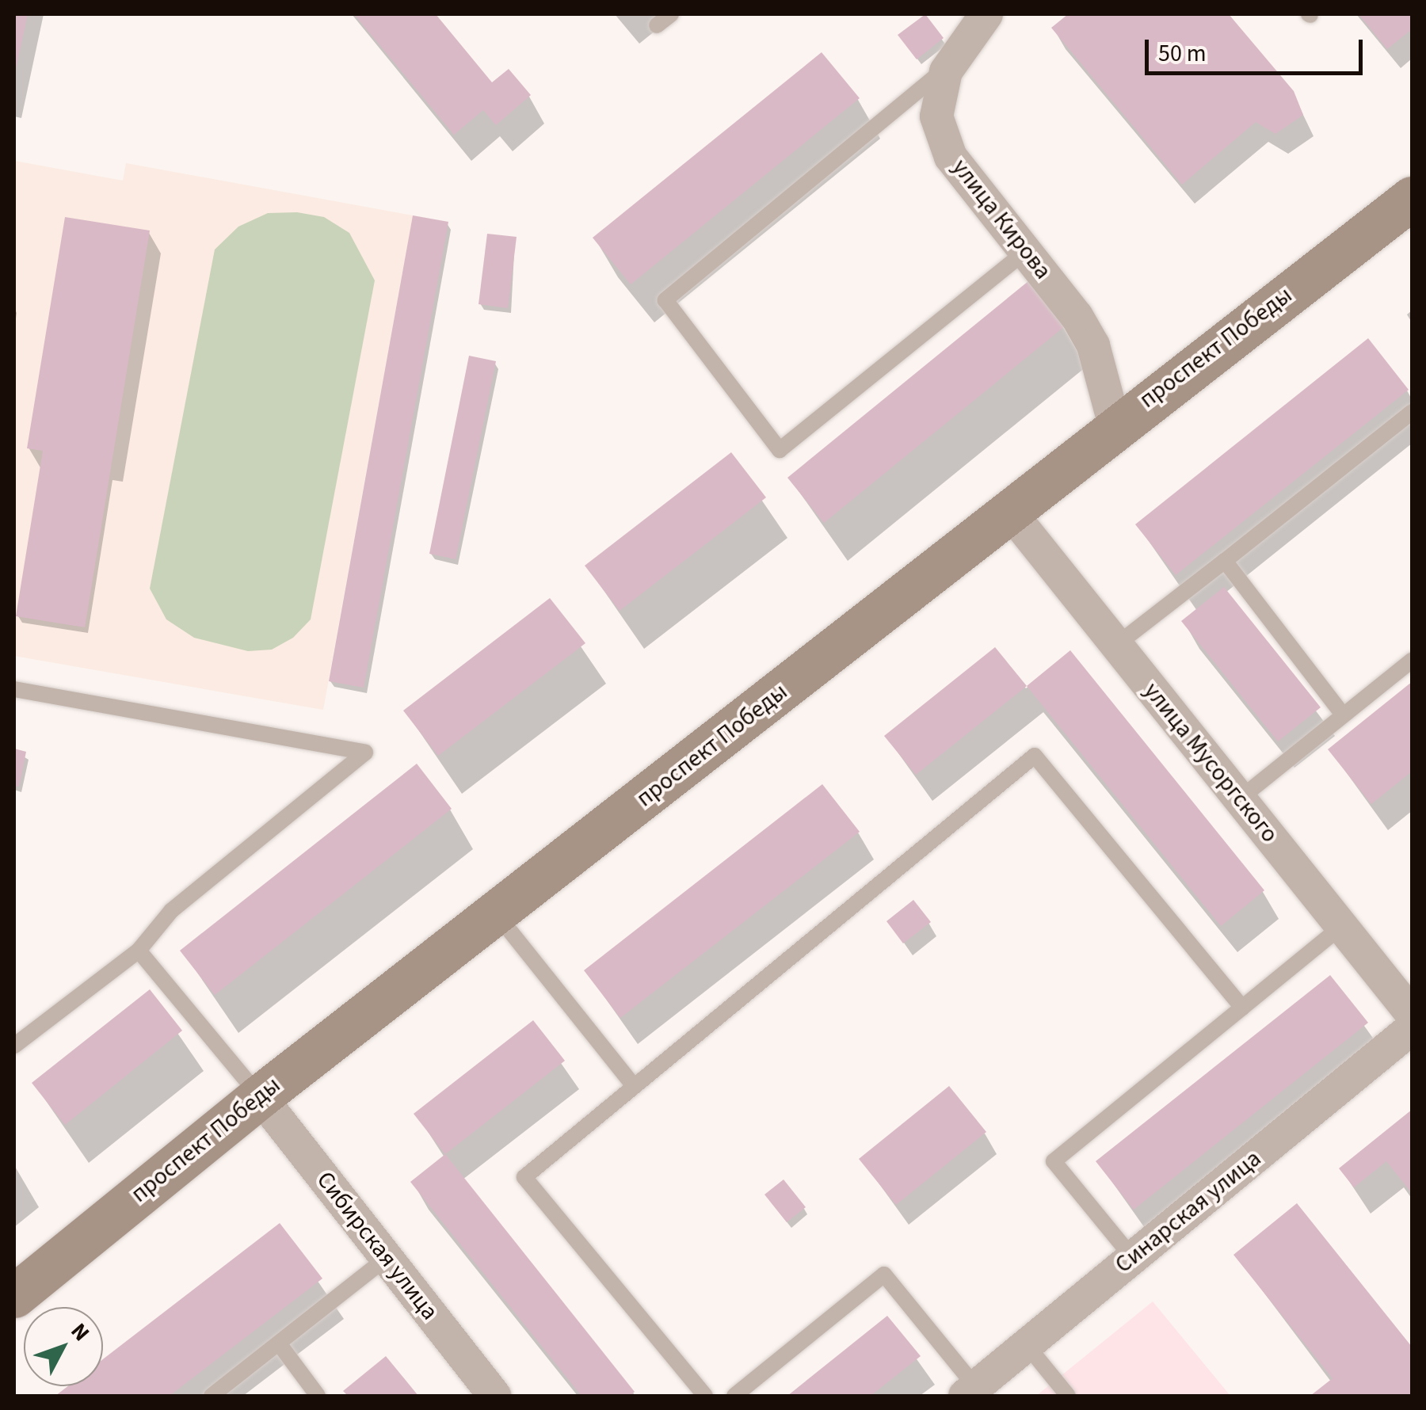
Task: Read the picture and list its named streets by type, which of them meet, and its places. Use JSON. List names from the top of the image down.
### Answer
{
  "streets": {
    "main road": ["проспект Победы"],
    "street": [
      "улица Кирова",
      "улица Мусоргского",
      "Синарская улица",
      "Сибирская улица"
    ]
  },
  "crossings": [
    ["улица Кирова", "проспект Победы"],
    ["проспект Победы", "улица Мусоргского"],
    ["проспект Победы", "Сибирская улица"]
  ],
  "scale_bar": "50 m",
  "north": "top right"
}
